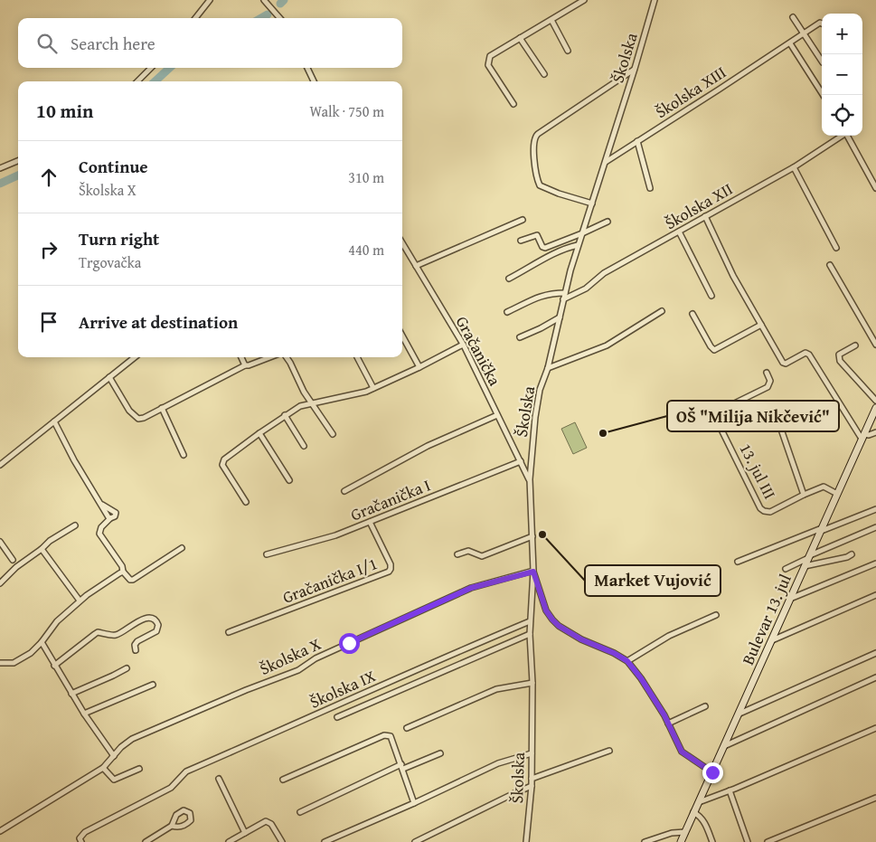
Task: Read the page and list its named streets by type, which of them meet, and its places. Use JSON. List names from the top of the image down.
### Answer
{
  "streets": {
    "street": [
      "Školska",
      "Školska XIII",
      "Školska XII",
      "Gračanička",
      "13. jul III",
      "Gračanička I",
      "Gračanička I/1",
      "Bulevar 13. jul",
      "Školska X",
      "Školska IX"
    ]
  },
  "crossings": [
    ["Školska", "Školska XIII"],
    ["Školska", "Školska XII"],
    ["Školska", "Gračanička"],
    ["Školska", "Školska X"],
    ["Školska", "Školska IX"],
    ["Gračanička", "Gračanička I"],
    ["13. jul III", "Bulevar 13. jul"],
    ["Gračanička I", "Gračanička I/1"]
  ],
  "places": ["OŠ \"Milija Nikčević\"", "Market Vujović"],
  "page": {
    "map_buttons": ["+", "−"],
    "search": "Search here",
    "heading": ["10 min", "Walk · 750 m"],
    "list": [
      ["Continue", "Školska X", "310 m"],
      ["Turn right", "Trgovačka", "440 m"],
      "Arrive at destination"
    ]
  }
}
